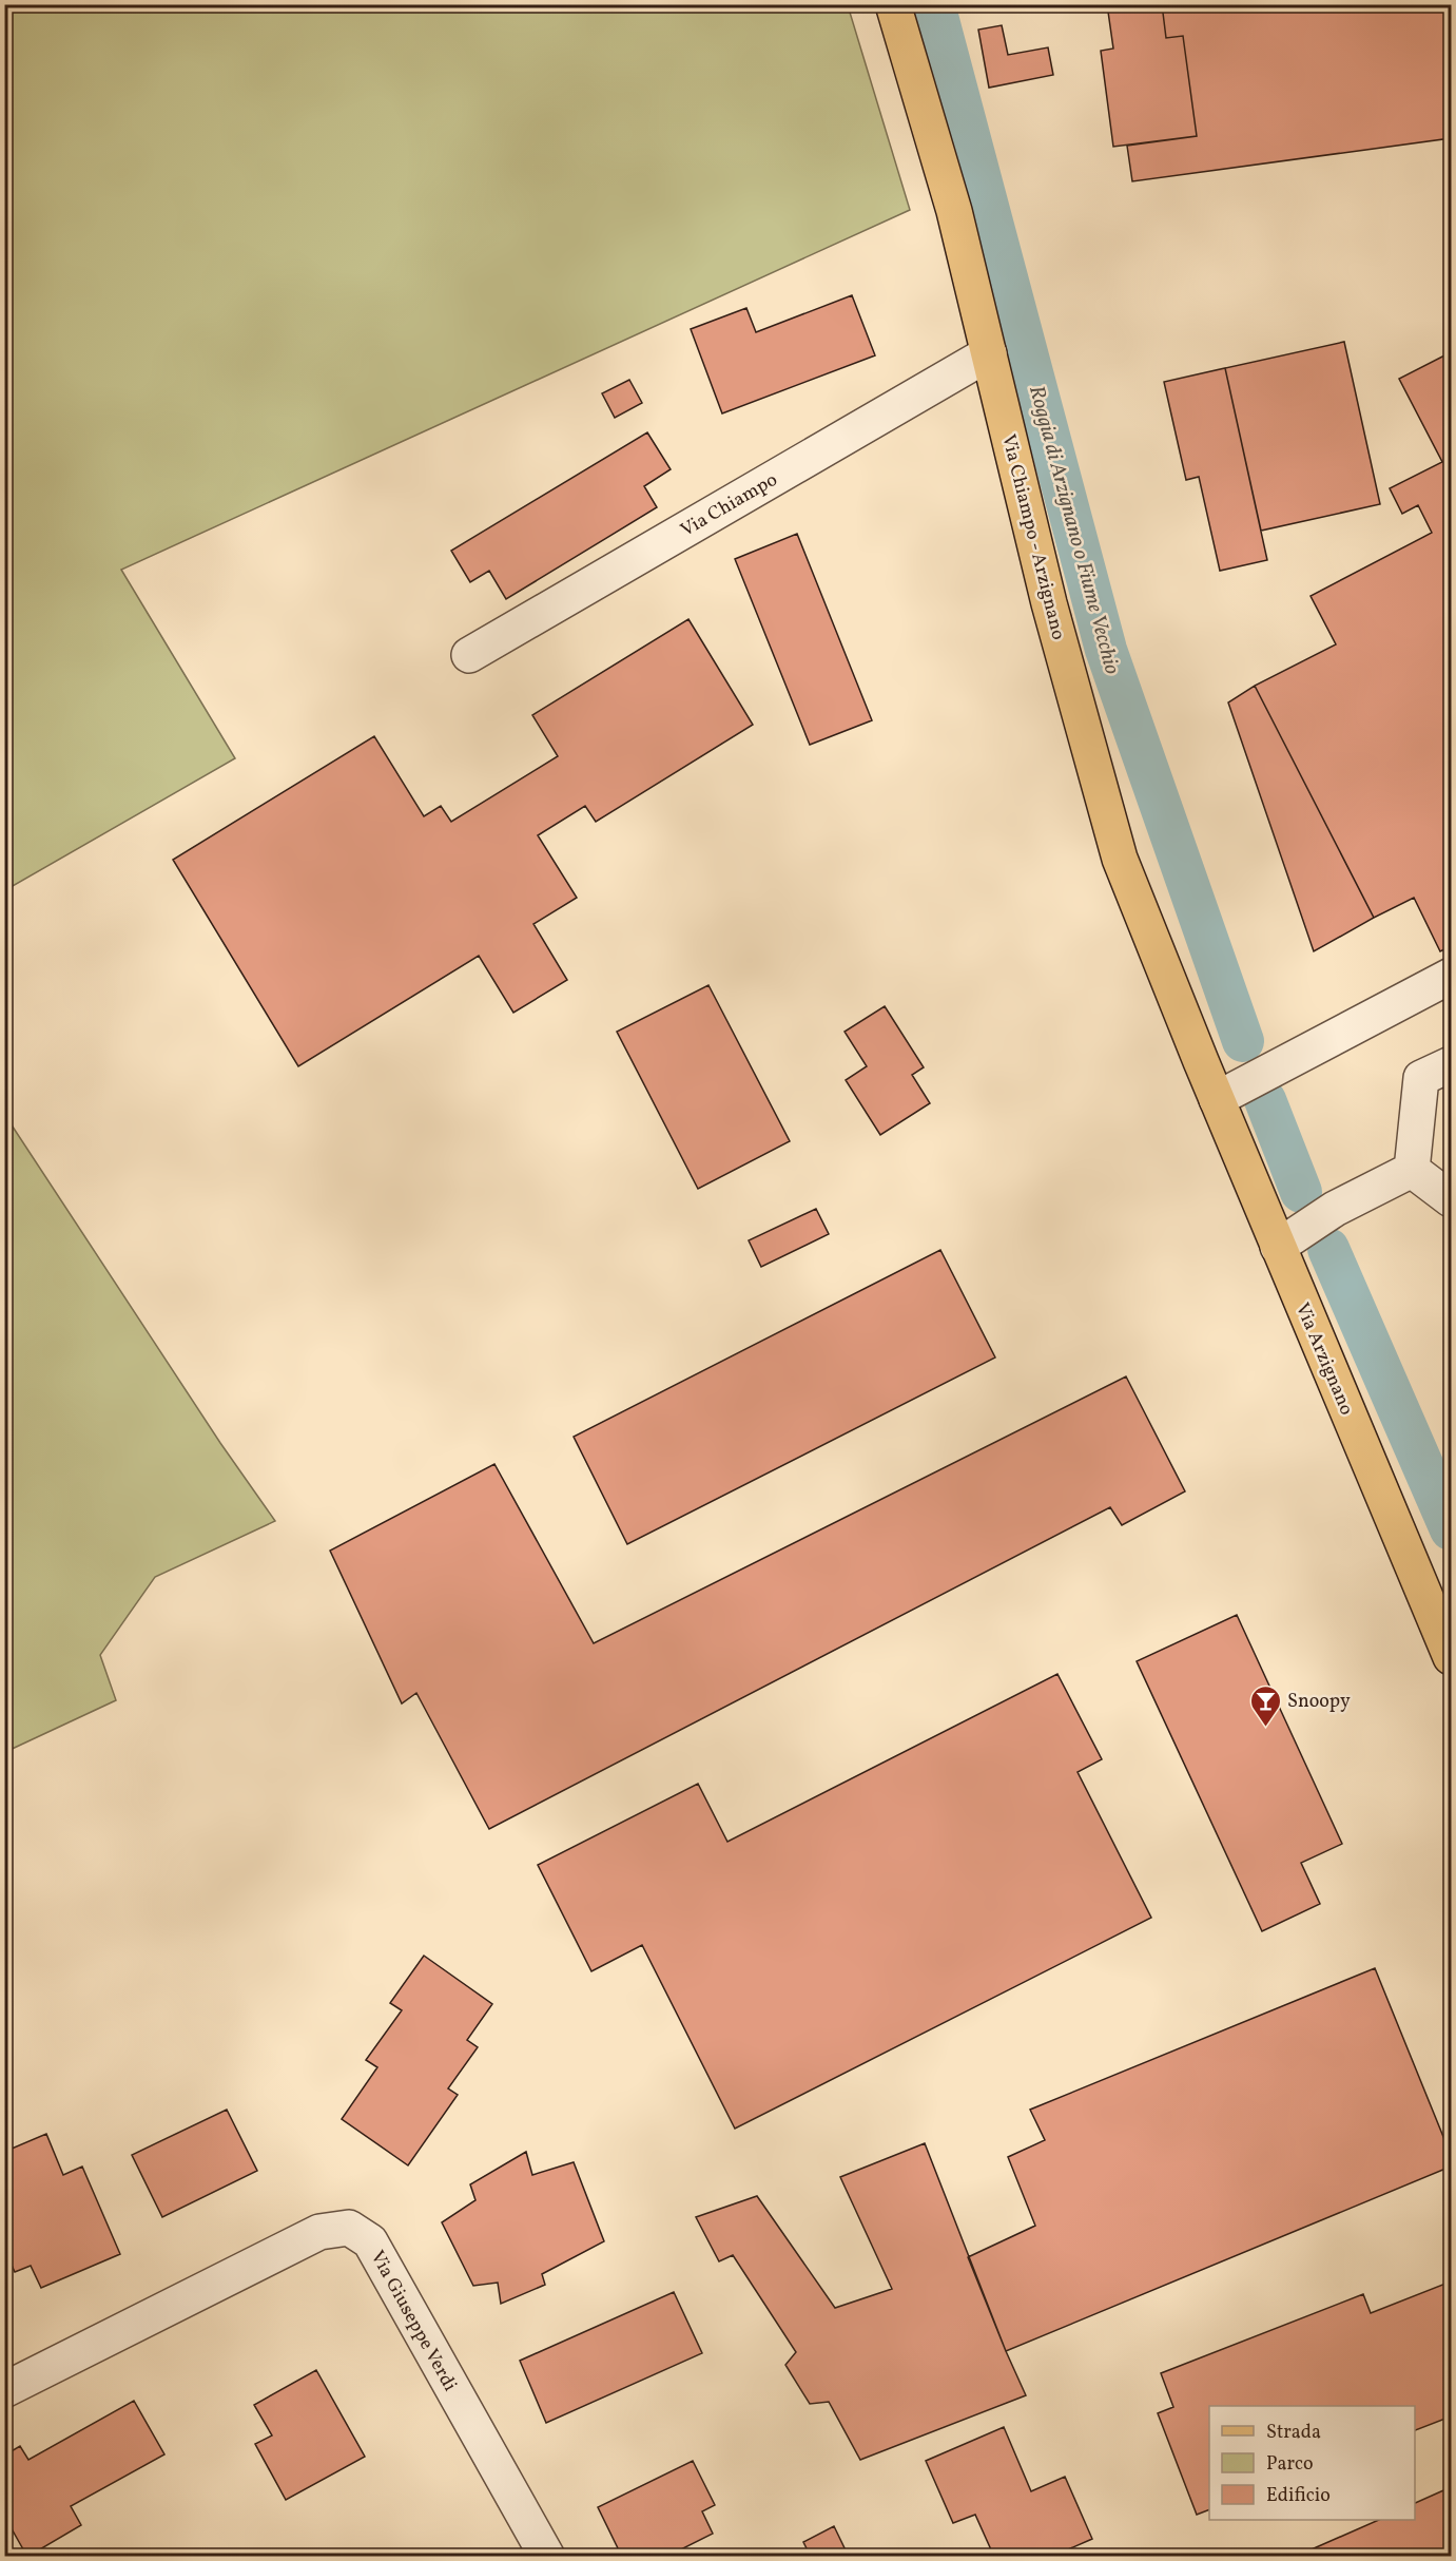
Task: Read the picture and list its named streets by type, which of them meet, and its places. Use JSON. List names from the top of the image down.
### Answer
{
  "streets": {
    "main road": ["Via Chiampo - Arzignano", "Via Arzignano"],
    "street": ["Via Chiampo", "Via Giuseppe Verdi"]
  },
  "crossings": [
    ["Via Chiampo", "Via Chiampo - Arzignano"],
    ["Via Chiampo - Arzignano", "Via Arzignano"]
  ],
  "water": ["Roggia di Arzignano o Fiume Vecchio"],
  "places": {
    "bar": ["Snoopy"]
  },
  "legend": ["Strada", "Parco", "Edificio"]
}
